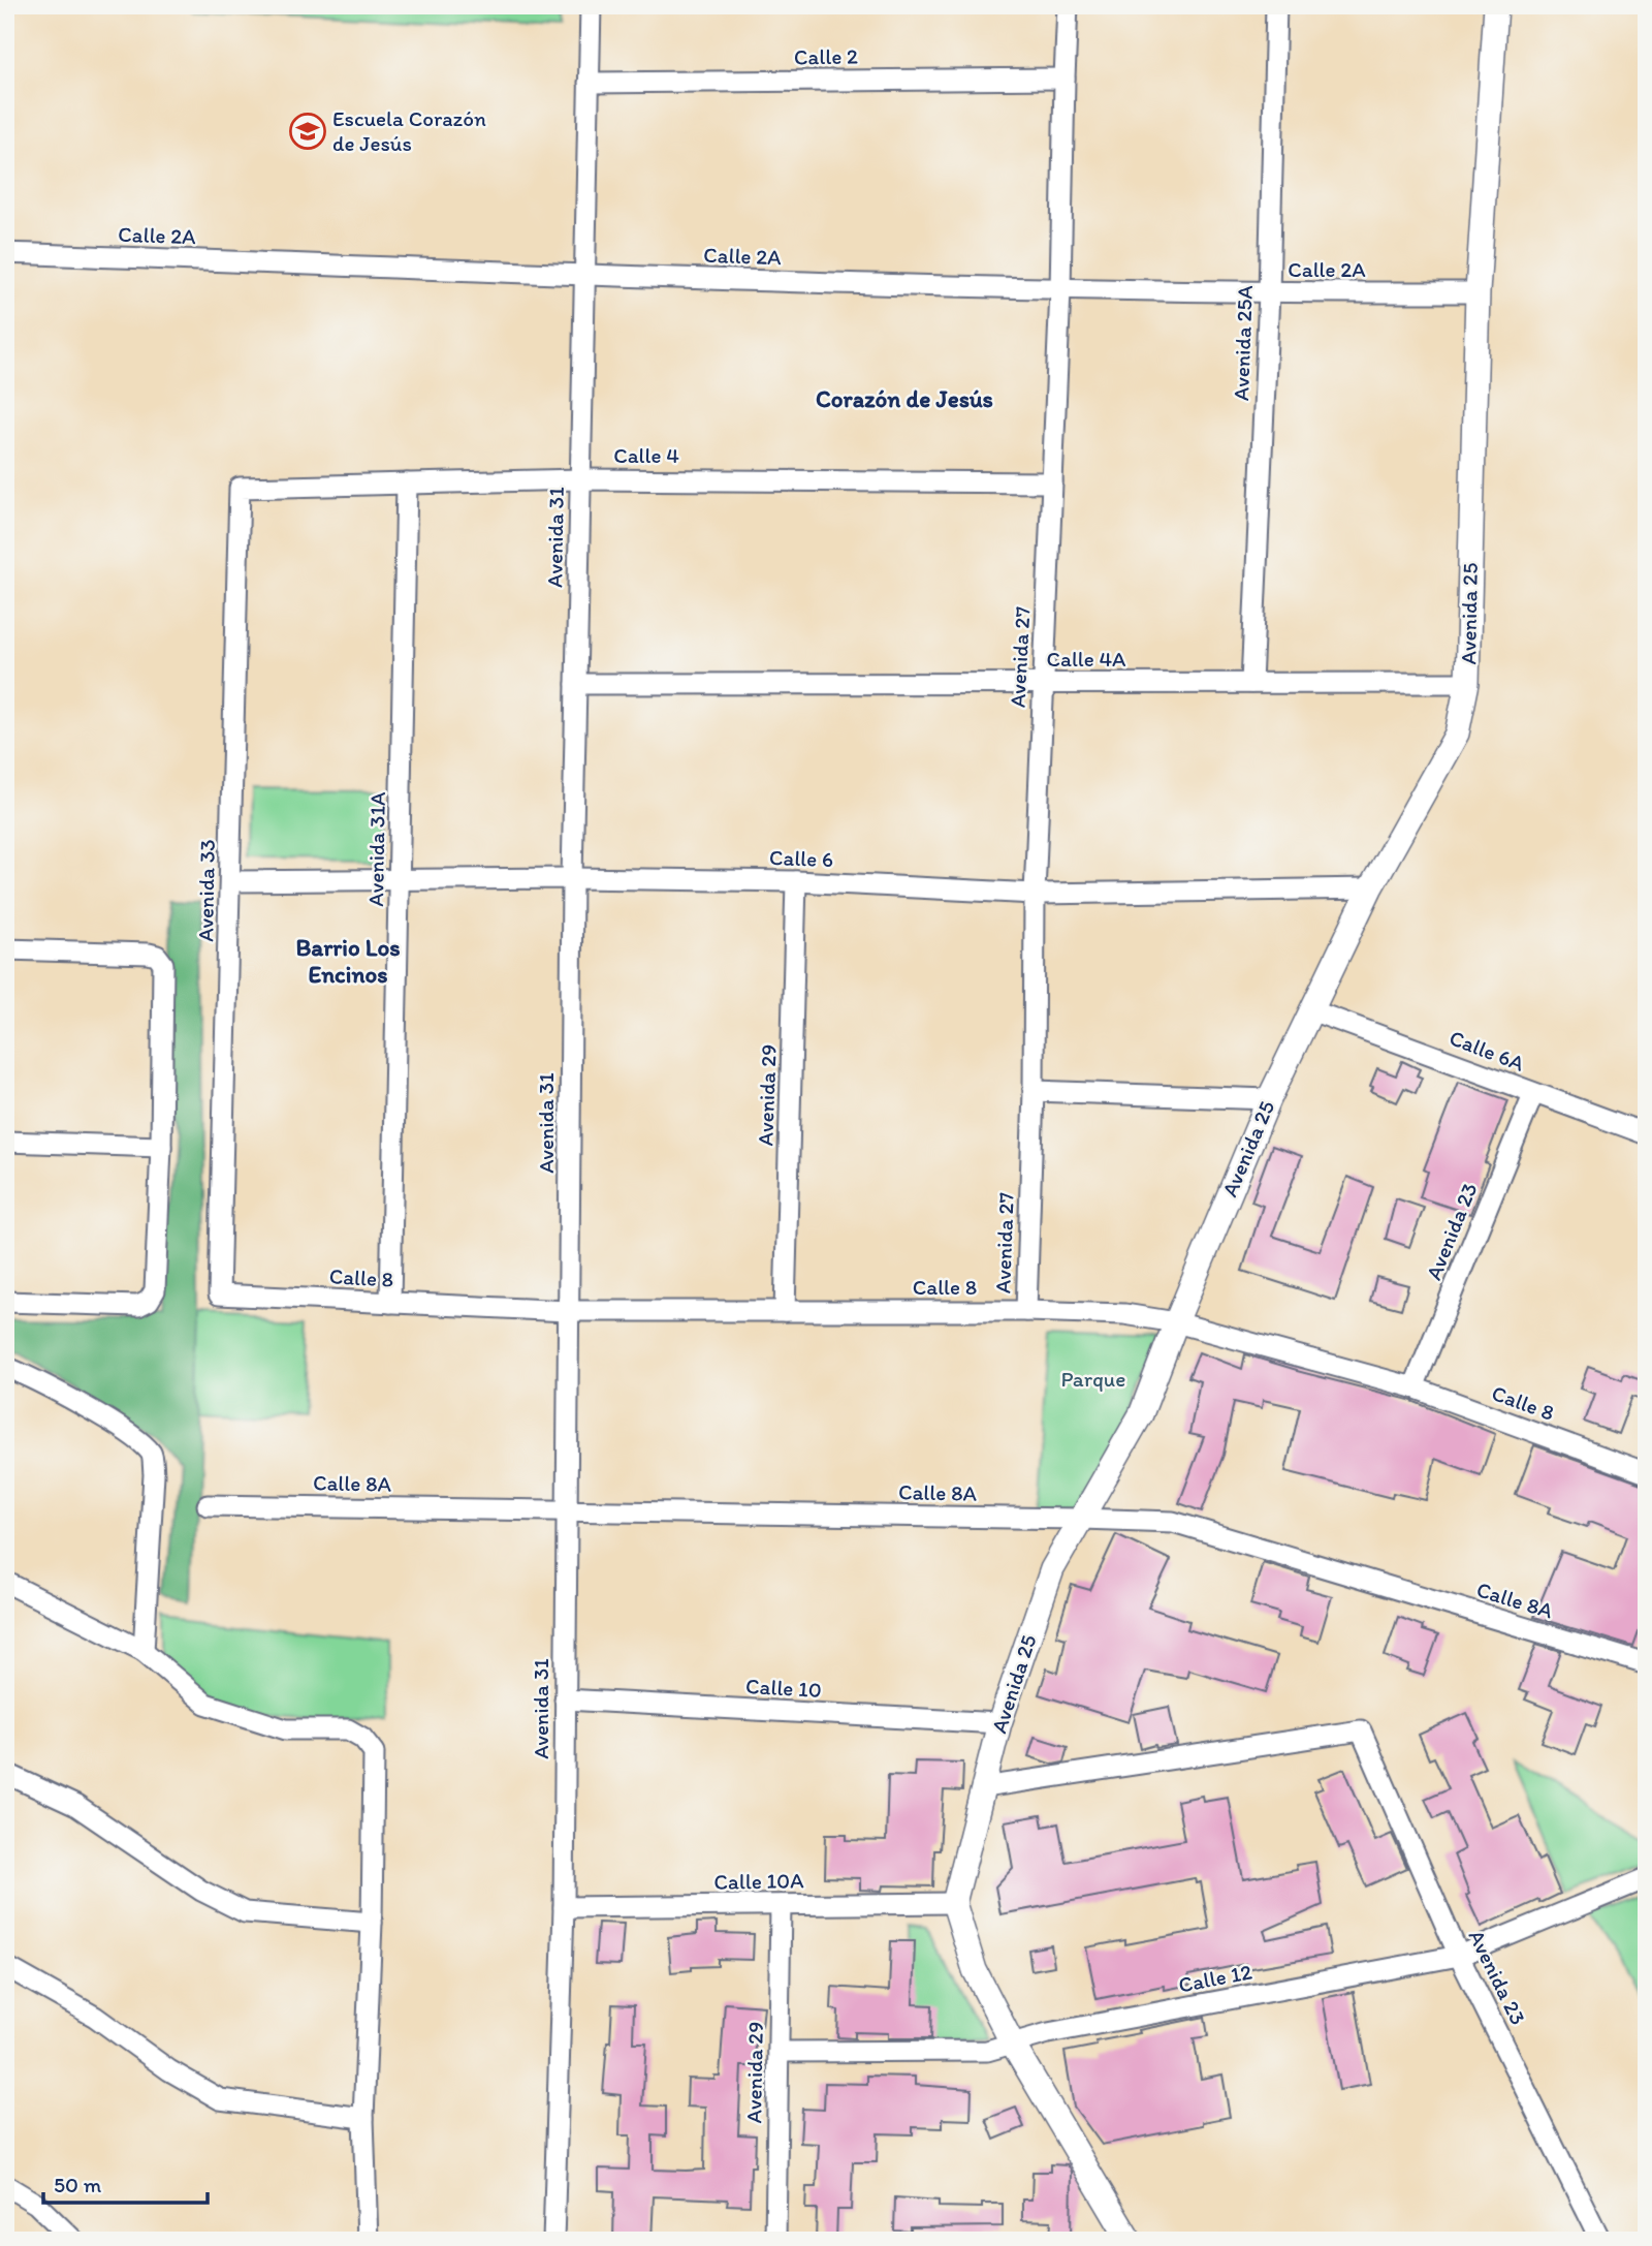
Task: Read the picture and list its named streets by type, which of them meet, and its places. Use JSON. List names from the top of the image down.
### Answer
{
  "streets": {
    "street": [
      "Calle 2",
      "Calle 2A",
      "Avenida 25A",
      "Calle 4",
      "Avenida 31",
      "Avenida 25",
      "Avenida 27",
      "Calle 4A",
      "Avenida 31A",
      "Calle 6",
      "Avenida 33",
      "Calle 6A",
      "Avenida 29",
      "Avenida 23",
      "Calle 8",
      "Calle 8A",
      "Calle 10",
      "Calle 10A",
      "Calle 12"
    ]
  },
  "crossings": [
    ["Calle 2", "Avenida 31"],
    ["Calle 2", "Avenida 27"],
    ["Calle 2A", "Avenida 25A"],
    ["Calle 2A", "Avenida 31"],
    ["Calle 2A", "Avenida 25"],
    ["Calle 2A", "Avenida 27"],
    ["Avenida 25A", "Calle 4A"],
    ["Calle 4", "Avenida 31"],
    ["Calle 4", "Avenida 27"],
    ["Calle 4", "Avenida 31A"],
    ["Calle 4", "Avenida 33"],
    ["Avenida 31", "Calle 4A"],
    ["Avenida 31", "Calle 6"],
    ["Avenida 31", "Calle 8"],
    ["Avenida 31", "Calle 8A"],
    ["Avenida 31", "Calle 10"],
    ["Avenida 31", "Calle 10A"],
    ["Avenida 25", "Calle 4A"],
    ["Avenida 25", "Calle 6"],
    ["Avenida 25", "Calle 6A"],
    ["Avenida 25", "Avenida 23"],
    ["Avenida 25", "Calle 8"],
    ["Avenida 25", "Calle 8A"],
    ["Avenida 25", "Calle 10"],
    ["Avenida 25", "Calle 10A"],
    ["Avenida 27", "Calle 4A"],
    ["Avenida 27", "Calle 6"],
    ["Avenida 27", "Calle 8"],
    ["Avenida 31A", "Calle 6"],
    ["Avenida 31A", "Calle 8"],
    ["Calle 6", "Avenida 33"],
    ["Calle 6", "Avenida 29"],
    ["Avenida 33", "Calle 8"],
    ["Calle 6A", "Avenida 23"],
    ["Avenida 29", "Calle 8"],
    ["Avenida 29", "Calle 10A"],
    ["Avenida 29", "Calle 12"],
    ["Avenida 23", "Calle 8"],
    ["Avenida 23", "Calle 12"]
  ],
  "districts": ["Corazón de Jesús", "Barrio Los Encinos"],
  "parks": ["Parque"],
  "places": {
    "school or university": ["Escuela Corazón de Jesús"]
  },
  "scale_bar": "50 m"
}
